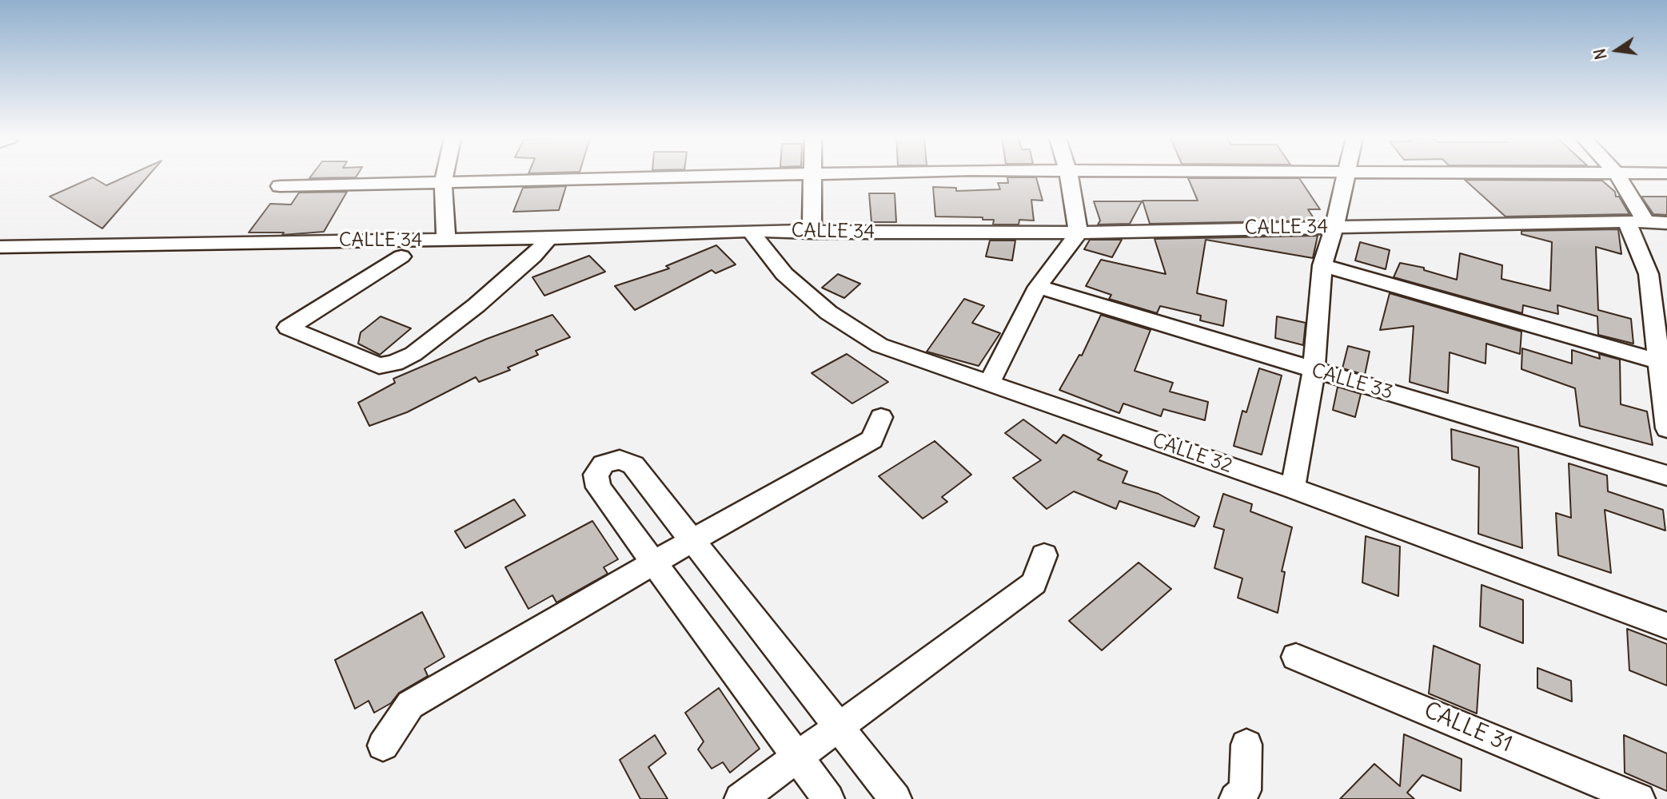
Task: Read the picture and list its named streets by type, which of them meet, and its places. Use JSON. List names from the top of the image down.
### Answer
{
  "streets": {
    "street": [
      "CALLE 34",
      "CALLE 33",
      "CALLE 32",
      "CALLE 31"
    ]
  },
  "crossings": [
    ["CALLE 34", "CALLE 32"]
  ],
  "north": "left"
}
